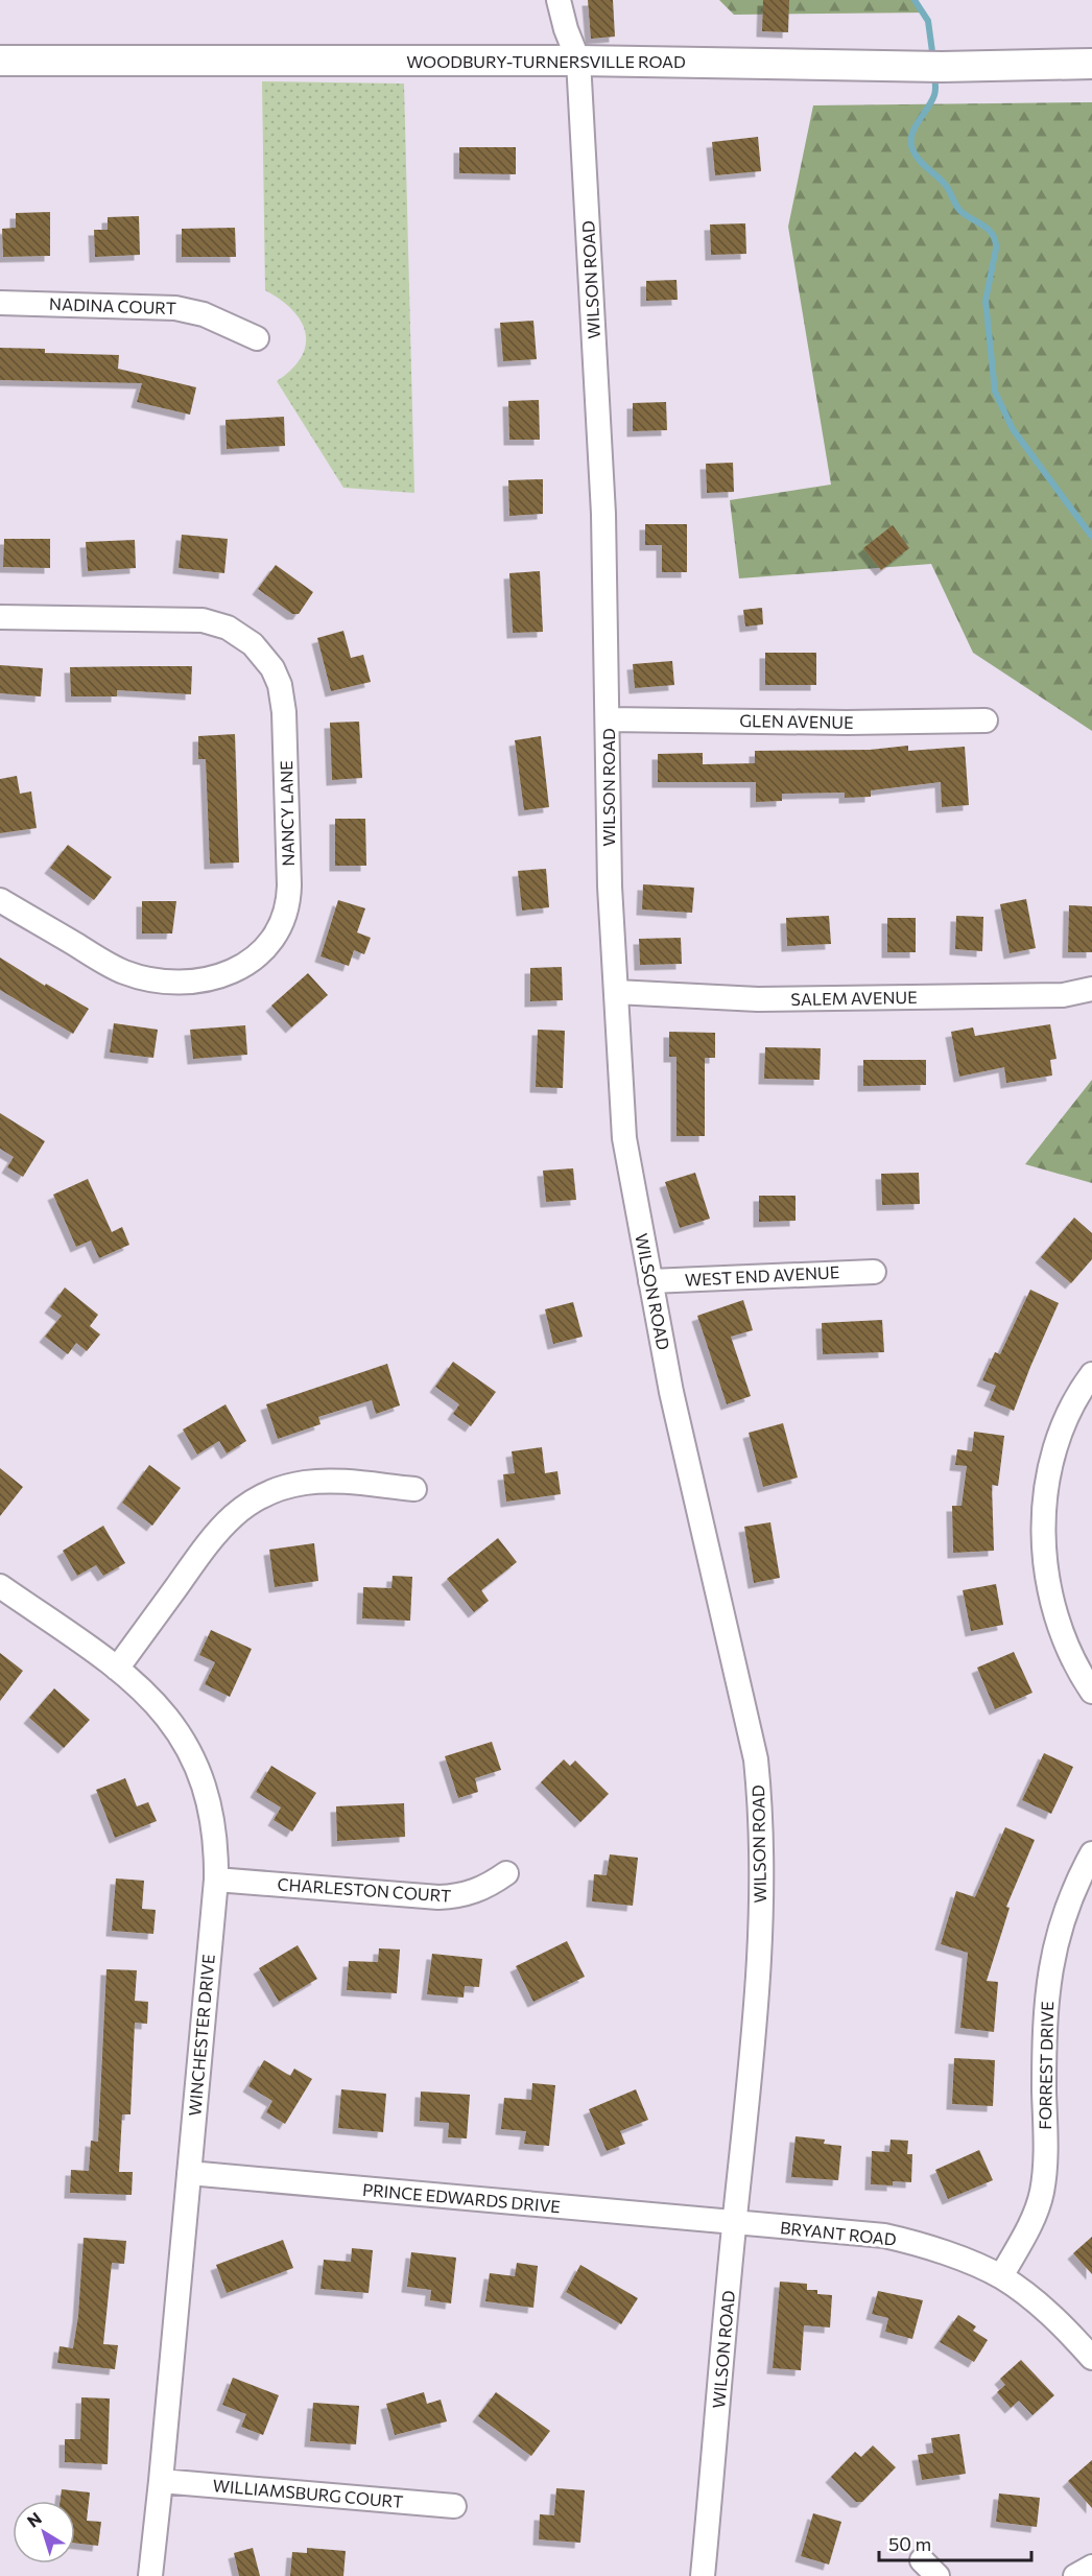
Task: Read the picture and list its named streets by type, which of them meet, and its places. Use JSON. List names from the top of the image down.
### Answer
{
  "streets": {
    "main road": ["WOODBURY-TURNERSVILLE ROAD"],
    "street": [
      "WILSON ROAD",
      "NADINA COURT",
      "GLEN AVENUE",
      "NANCY LANE",
      "SALEM AVENUE",
      "WEST END AVENUE",
      "CHARLESTON COURT",
      "WINCHESTER DRIVE",
      "FORREST DRIVE",
      "PRINCE EDWARDS DRIVE",
      "BRYANT ROAD",
      "WILLIAMSBURG COURT"
    ]
  },
  "crossings": [
    ["WOODBURY-TURNERSVILLE ROAD", "WILSON ROAD"],
    ["WILSON ROAD", "GLEN AVENUE"],
    ["WILSON ROAD", "SALEM AVENUE"],
    ["WILSON ROAD", "WEST END AVENUE"],
    ["WILSON ROAD", "PRINCE EDWARDS DRIVE"],
    ["WILSON ROAD", "BRYANT ROAD"],
    ["CHARLESTON COURT", "WINCHESTER DRIVE"],
    ["WINCHESTER DRIVE", "PRINCE EDWARDS DRIVE"],
    ["WINCHESTER DRIVE", "WILLIAMSBURG COURT"],
    ["FORREST DRIVE", "BRYANT ROAD"],
    ["PRINCE EDWARDS DRIVE", "BRYANT ROAD"]
  ],
  "scale_bar": "50 m",
  "north": "top left"
}
